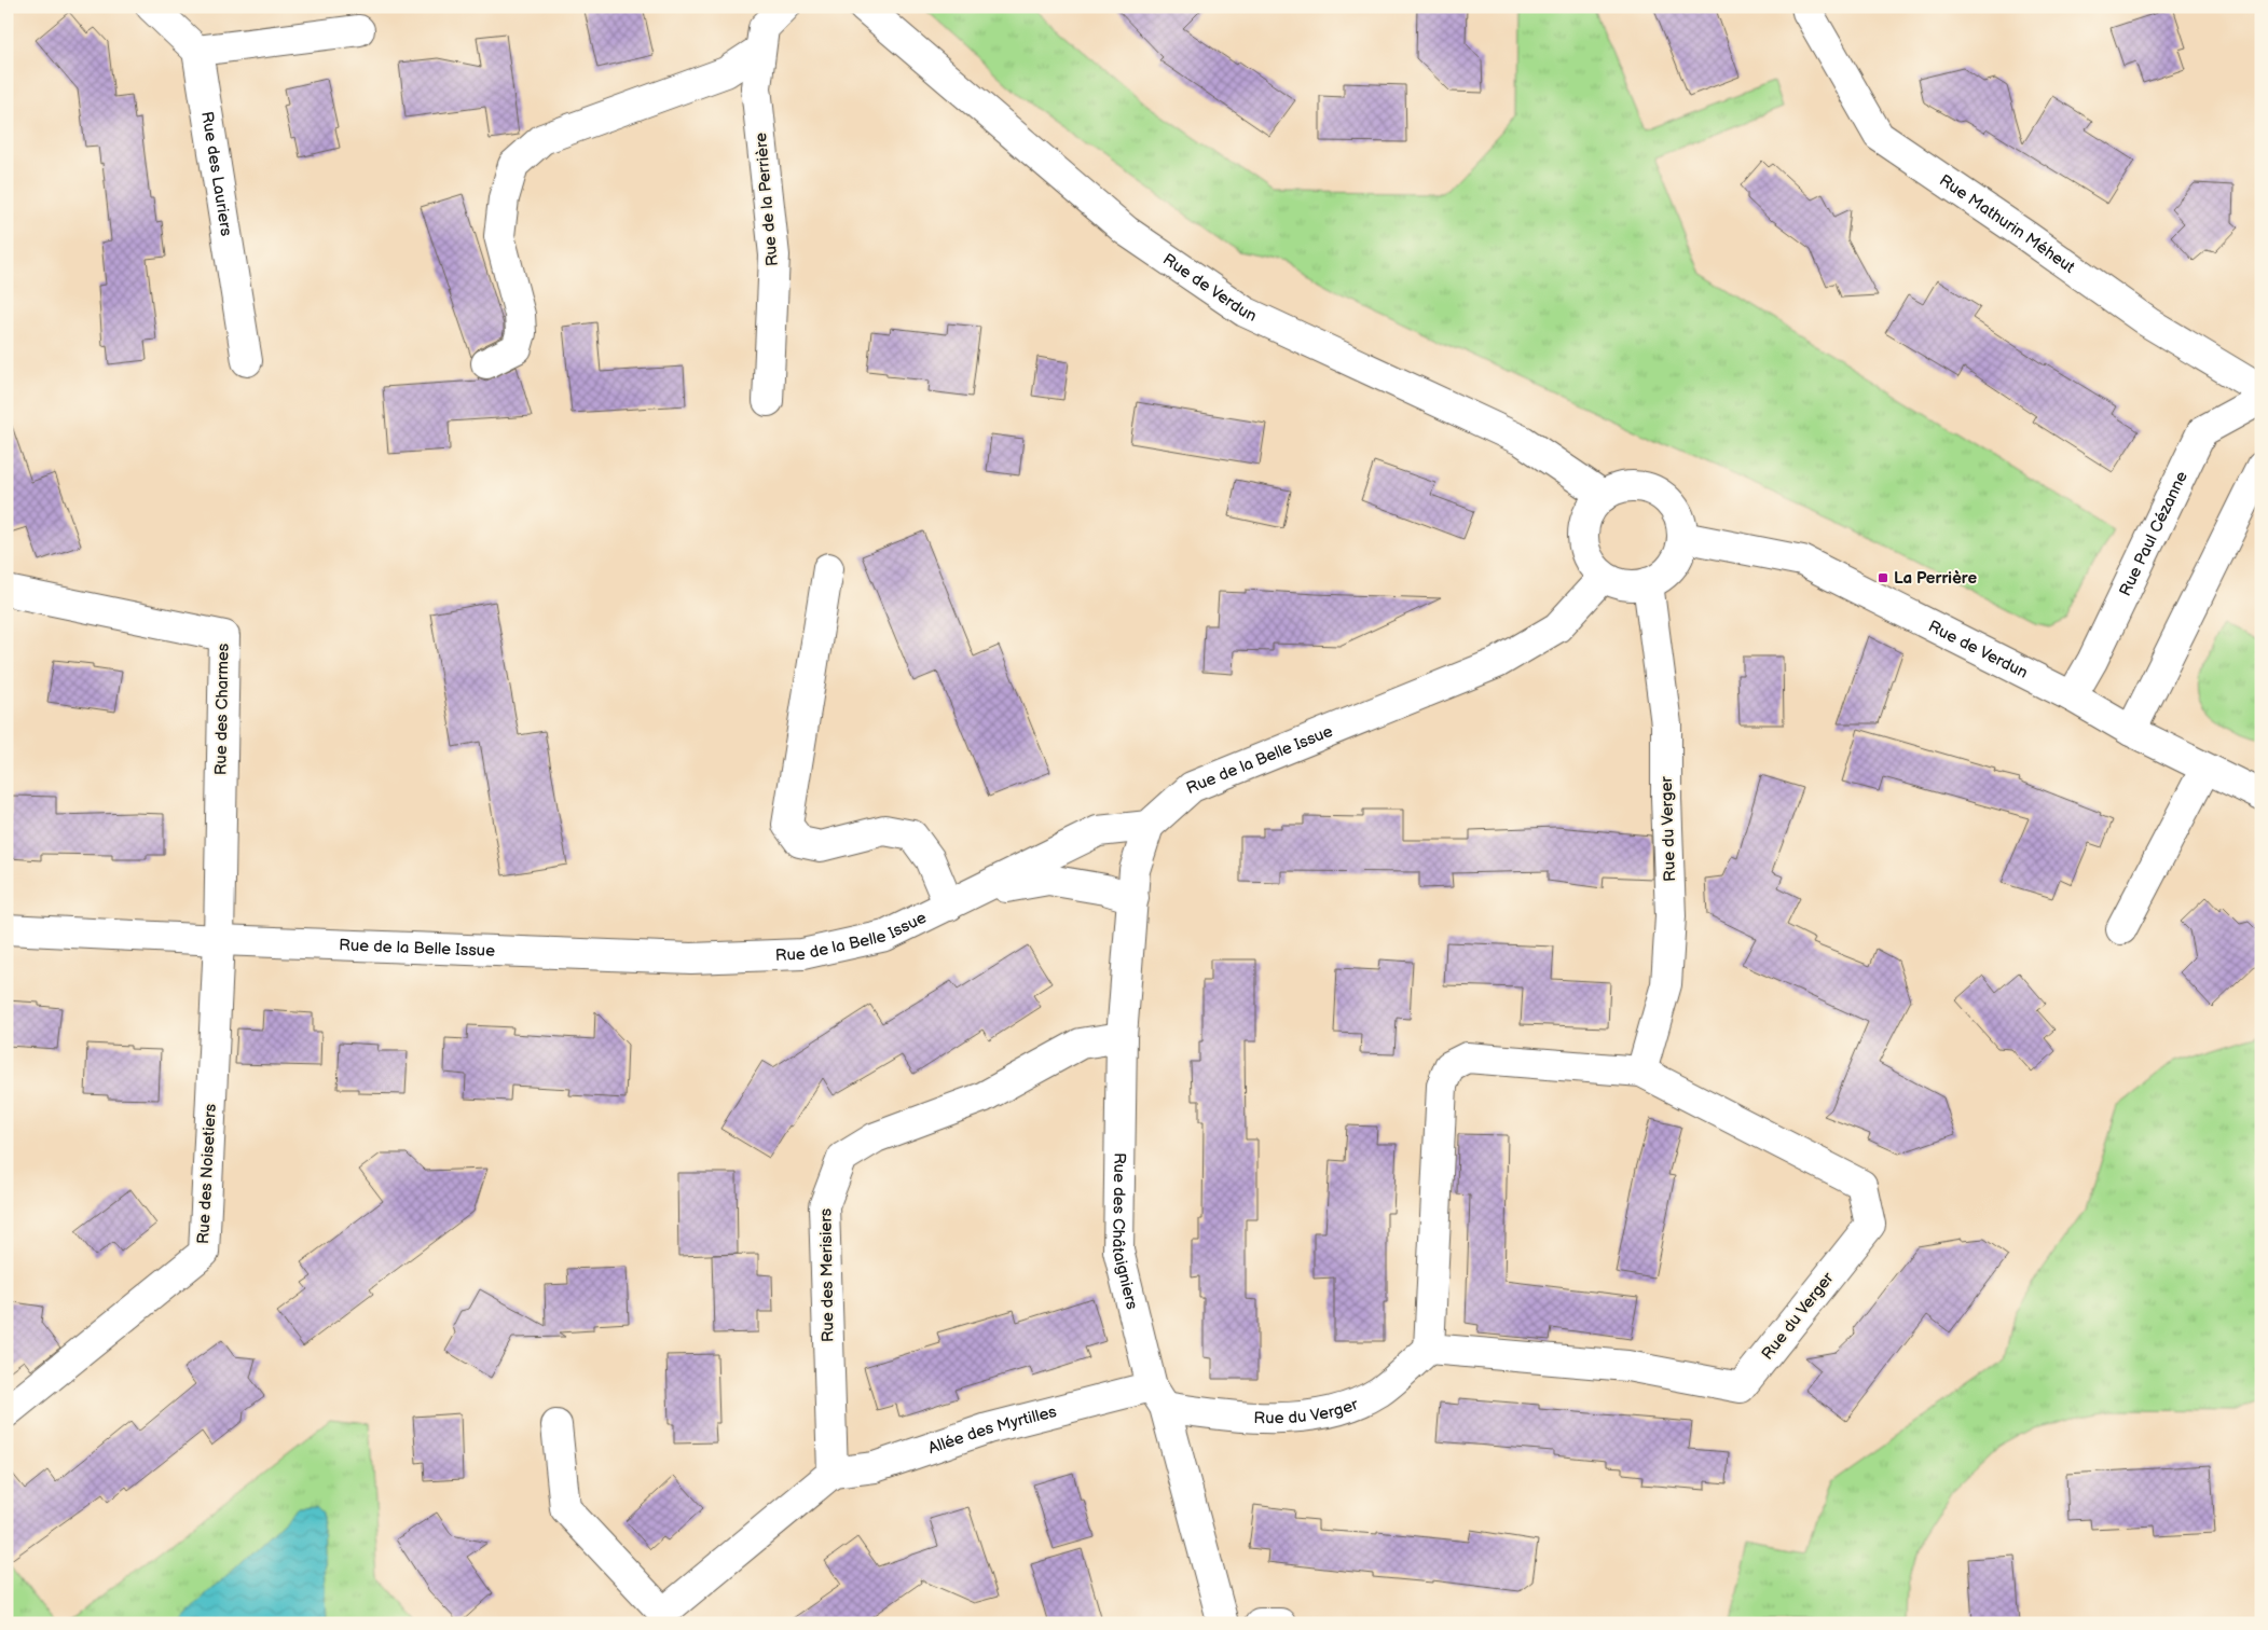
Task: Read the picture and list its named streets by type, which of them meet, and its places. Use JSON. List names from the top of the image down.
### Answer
{
  "streets": {
    "street": [
      "Rue des Lauriers",
      "Rue de la Perrière",
      "Rue Mathurin Méheut",
      "Rue de Verdun",
      "Rue Paul Cézanne",
      "Rue des Charmes",
      "Rue de la Belle Issue",
      "Rue du Verger",
      "Rue des Noisetiers",
      "Rue des Châtaigniers",
      "Rue des Merisiers",
      "Allée des Myrtilles"
    ]
  },
  "crossings": [
    ["Rue de Verdun", "Rue Paul Cézanne"],
    ["Rue de Verdun", "Rue de la Belle Issue"],
    ["Rue de Verdun", "Rue du Verger"],
    ["Rue des Charmes", "Rue de la Belle Issue"],
    ["Rue des Charmes", "Rue des Noisetiers"],
    ["Rue de la Belle Issue", "Rue du Verger"],
    ["Rue de la Belle Issue", "Rue des Noisetiers"],
    ["Rue de la Belle Issue", "Rue des Châtaigniers"],
    ["Rue du Verger", "Rue des Châtaigniers"],
    ["Rue du Verger", "Allée des Myrtilles"],
    ["Rue des Châtaigniers", "Rue des Merisiers"],
    ["Rue des Châtaigniers", "Allée des Myrtilles"],
    ["Rue des Merisiers", "Allée des Myrtilles"]
  ],
  "places": {
    "transit": ["La Perrière"]
  }
}
